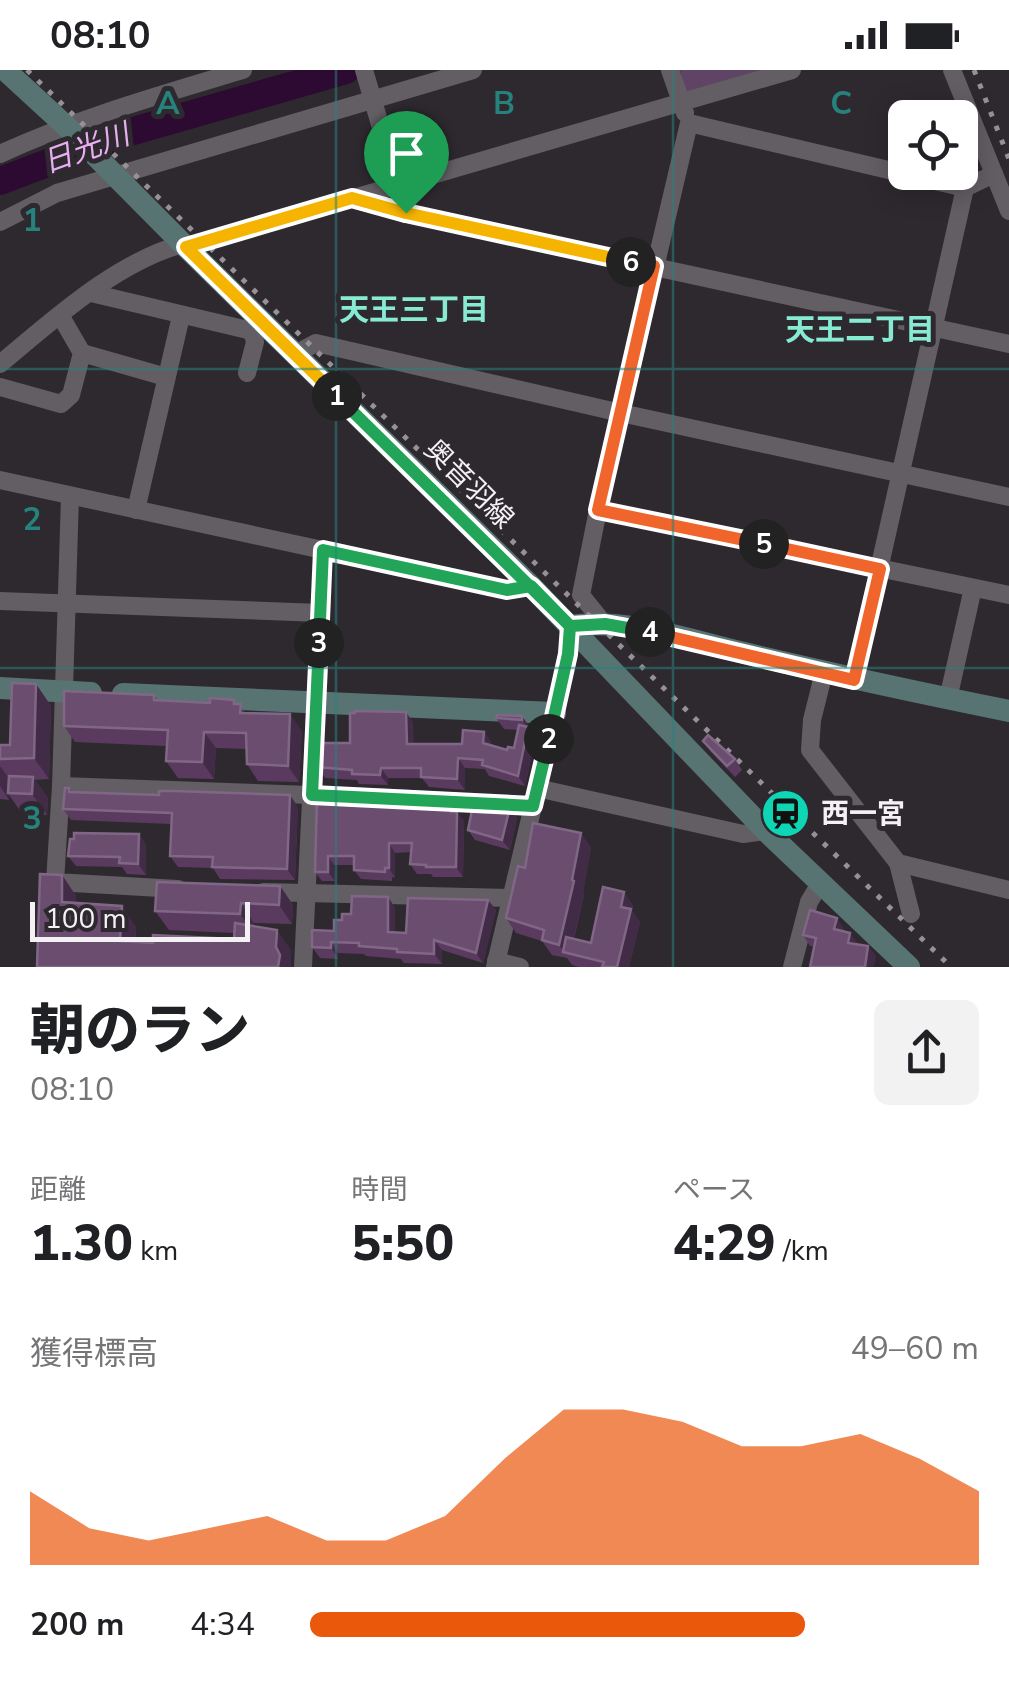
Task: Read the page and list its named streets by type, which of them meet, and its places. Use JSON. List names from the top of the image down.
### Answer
{
  "streets": {
    "main road": ["奥音羽線"]
  },
  "districts": ["天王三丁目", "天王二丁目"],
  "water": ["日光川"],
  "places": {
    "station": ["西一宮"]
  },
  "scale_bar": "100 m",
  "page": {
    "status": "08:10",
    "pins": [
      "6",
      "1",
      "5",
      "4",
      "3",
      "2"
    ],
    "scale": "100 m",
    "heading": ["朝のラン", "08:10"],
    "stats": [
      ["距離", "1.30 km"],
      ["時間", "5:50"],
      ["ペース", "4:29 /km"]
    ],
    "chart": ["獲得標高", "49–60 m"],
    "list": [
      {
        "name": "200 m",
        "note": "4:34"
      }
    ]
  },
  "grid": {
    "columns": ["A", "B", "C"],
    "rows": ["1", "2", "3"]
  }
}
